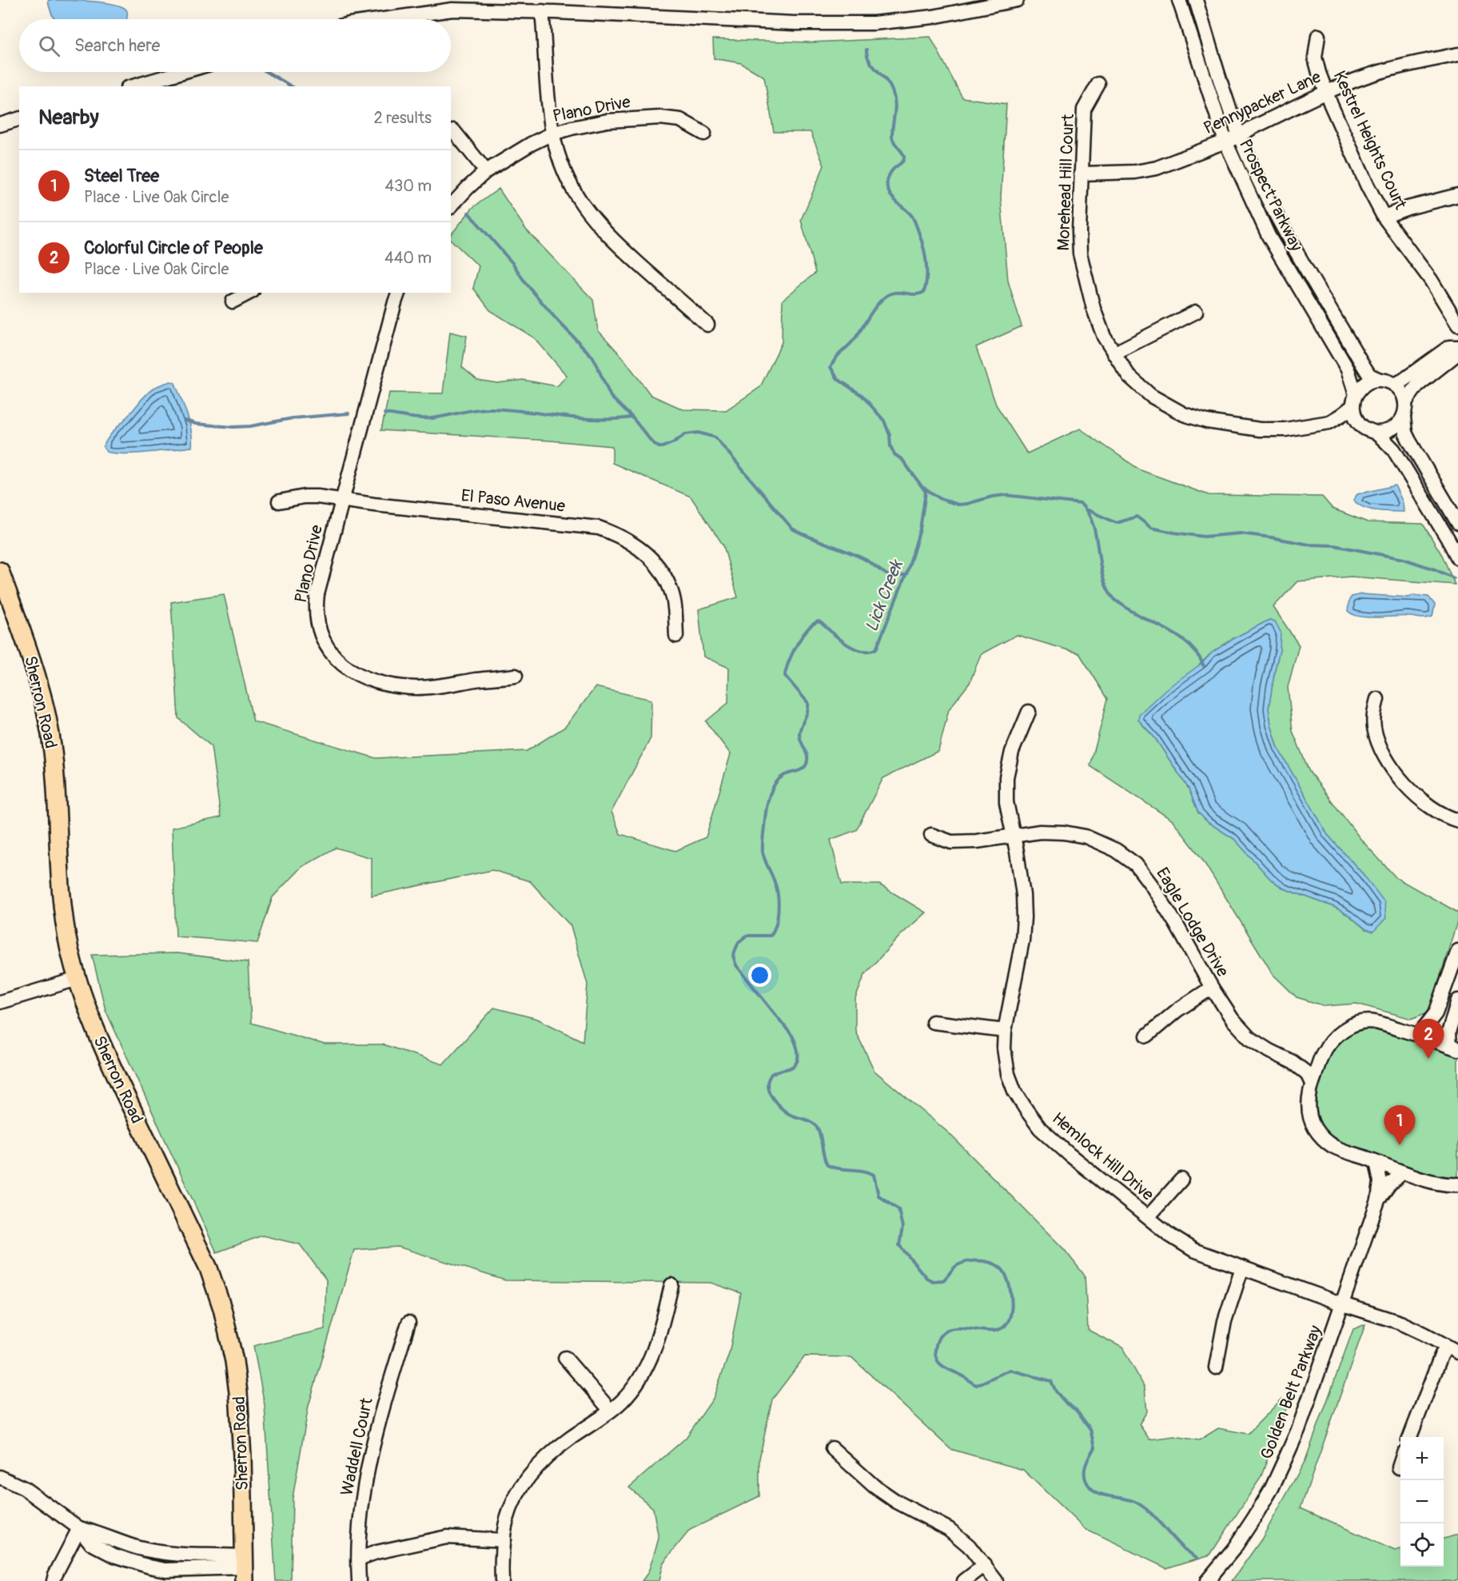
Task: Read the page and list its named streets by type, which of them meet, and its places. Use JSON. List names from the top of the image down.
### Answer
{
  "streets": {
    "main road": ["Sherron Road"],
    "street": [
      "Pennypacker Lane",
      "Plano Drive",
      "Kestrel Heights Court",
      "Morehead Hill Court",
      "Prospect Parkway",
      "El Paso Avenue",
      "Eagle Lodge Drive",
      "Hemlock Hill Drive",
      "Golden Belt Parkway",
      "Waddell Court"
    ]
  },
  "crossings": [
    ["Pennypacker Lane", "Kestrel Heights Court"],
    ["Pennypacker Lane", "Morehead Hill Court"],
    ["Pennypacker Lane", "Prospect Parkway"],
    ["Plano Drive", "El Paso Avenue"],
    ["Morehead Hill Court", "Prospect Parkway"],
    ["Eagle Lodge Drive", "Hemlock Hill Drive"],
    ["Hemlock Hill Drive", "Golden Belt Parkway"]
  ],
  "water": ["Lick Creek"],
  "page": {
    "search": "Search here",
    "heading": ["Nearby", "2 results"],
    "list": [
      {
        "mark": "1",
        "name": "Steel Tree",
        "note": "Place · Live Oak Circle",
        "value": "430 m"
      },
      {
        "mark": "2",
        "name": "Colorful Circle of People",
        "note": "Place · Live Oak Circle",
        "value": "440 m"
      }
    ],
    "pins": ["2", "1"],
    "map_buttons": ["+", "−"]
  }
}
